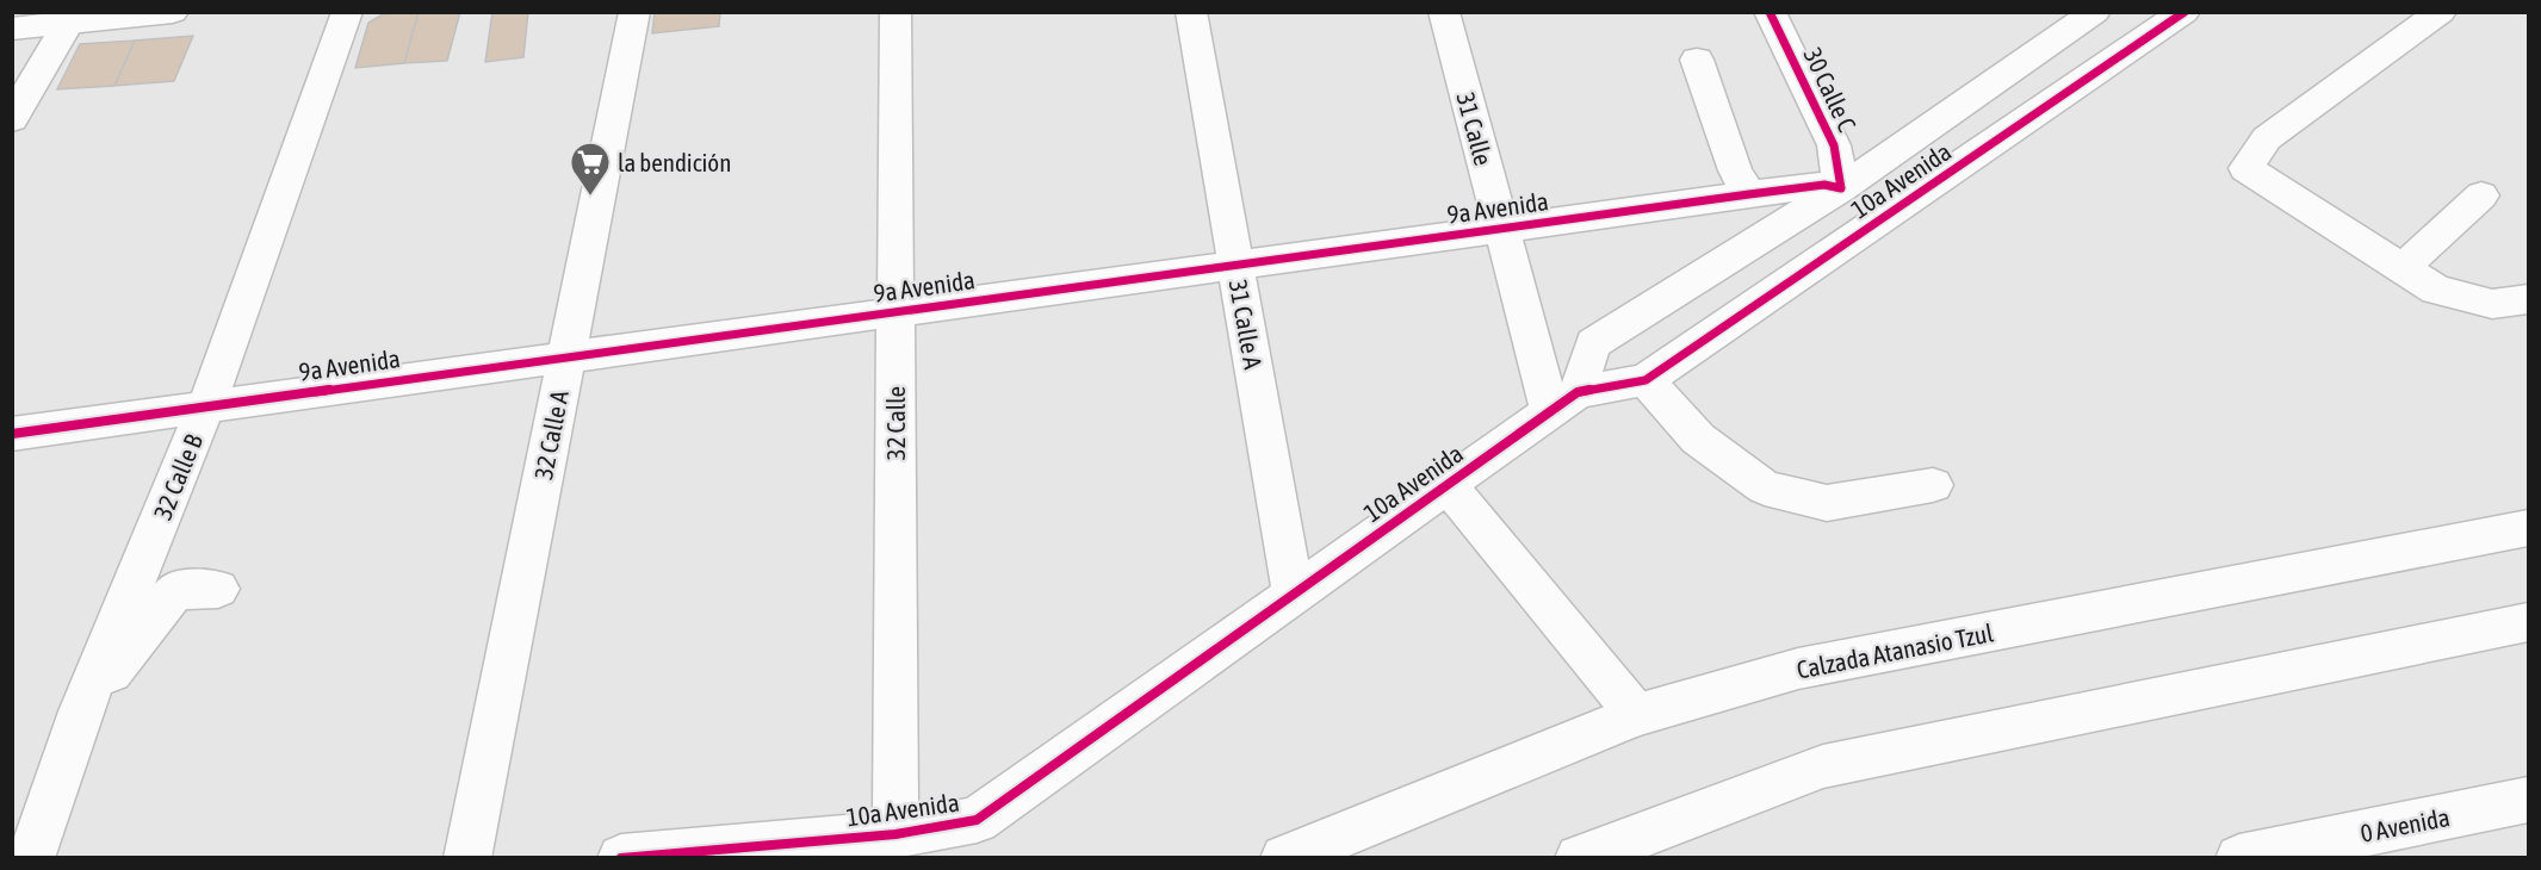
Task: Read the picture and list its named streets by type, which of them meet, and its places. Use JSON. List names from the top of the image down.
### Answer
{
  "streets": {
    "street": [
      "30 Calle C",
      "31 Calle",
      "10a Avenida",
      "9a Avenida",
      "31 Calle A",
      "32 Calle",
      "32 Calle A",
      "32 Calle B",
      "Calzada Atanasio Tzul",
      "0 Avenida"
    ]
  },
  "crossings": [
    ["30 Calle C", "10a Avenida"],
    ["30 Calle C", "9a Avenida"],
    ["31 Calle", "10a Avenida"],
    ["31 Calle", "9a Avenida"],
    ["10a Avenida", "9a Avenida"],
    ["10a Avenida", "31 Calle A"],
    ["10a Avenida", "32 Calle"],
    ["9a Avenida", "31 Calle A"],
    ["9a Avenida", "32 Calle"],
    ["9a Avenida", "32 Calle A"],
    ["9a Avenida", "32 Calle B"]
  ],
  "places": {
    "supermarket": ["la bendición"]
  }
}
